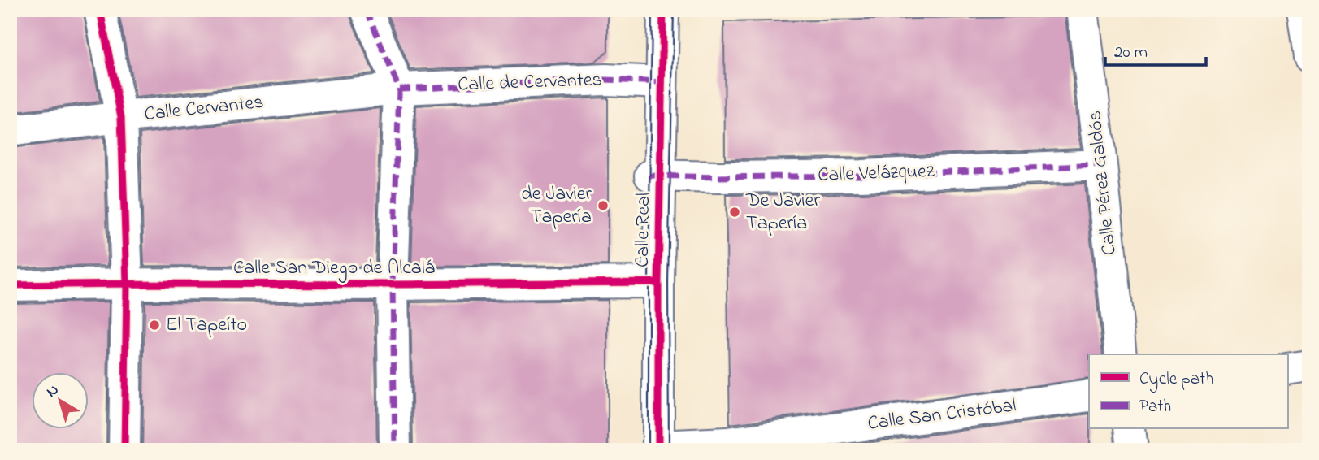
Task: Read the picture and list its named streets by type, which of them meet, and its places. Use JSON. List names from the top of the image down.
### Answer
{
  "streets": {
    "street": [
      "Calle de Cervantes",
      "Calle Cervantes",
      "Calle Velázquez",
      "Calle Pérez Galdós",
      "Calle Real",
      "Calle San Diego de Alcalá",
      "Calle San Cristóbal"
    ]
  },
  "crossings": [
    ["Calle de Cervantes", "Calle Cervantes"],
    ["Calle de Cervantes", "Calle Real"],
    ["Calle Velázquez", "Calle Pérez Galdós"],
    ["Calle Velázquez", "Calle Real"],
    ["Calle Real", "Calle San Diego de Alcalá"],
    ["Calle Real", "Calle San Cristóbal"]
  ],
  "places": ["de Javier Tapería", "De Javier Tapería", "El Tapeíto"],
  "legend": ["Cycle path", "Path"],
  "scale_bar": "20 m",
  "north": "top left"
}
